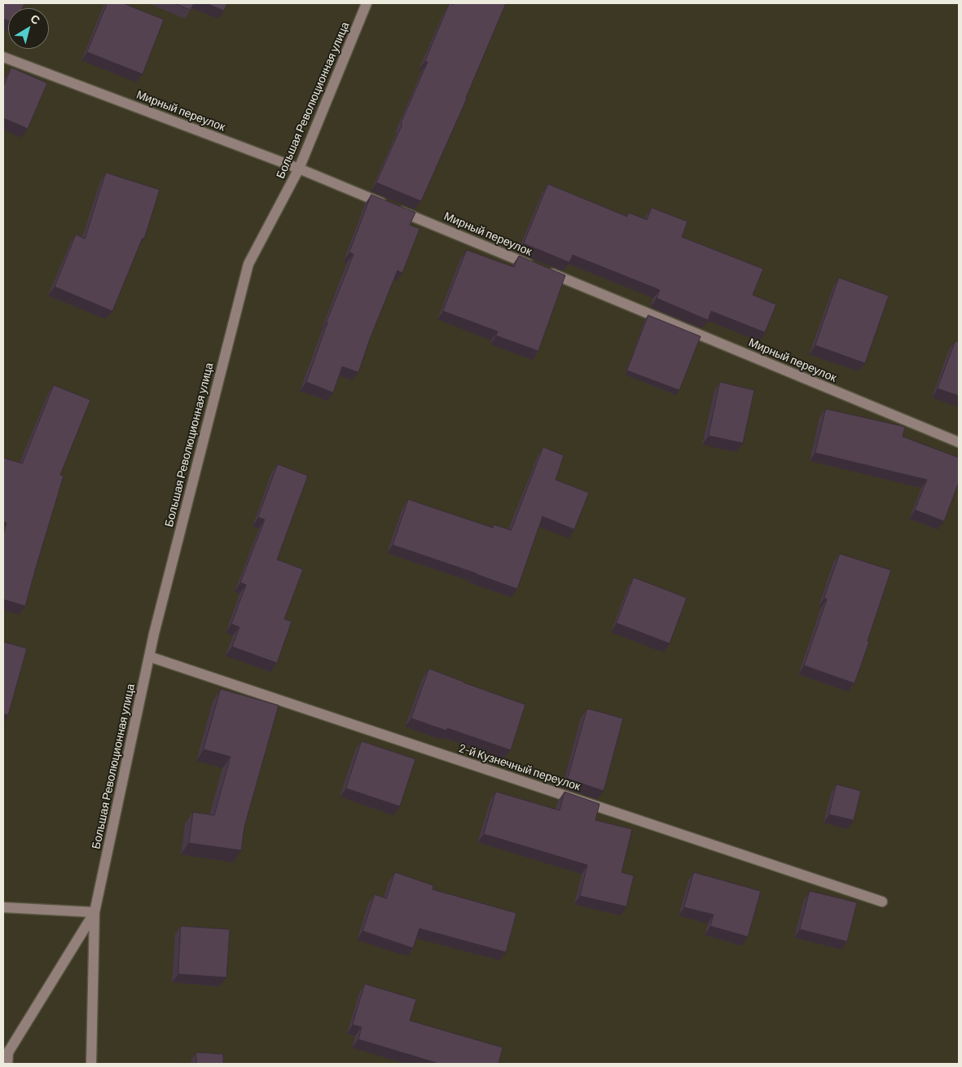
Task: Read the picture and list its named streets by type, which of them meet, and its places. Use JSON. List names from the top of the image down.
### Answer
{
  "streets": {
    "street": ["Большая Революционная улица", "Мирный переулок", "2-й Кузнечный переулок"]
  },
  "crossings": [
    ["Большая Революционная улица", "Мирный переулок"],
    ["Большая Революционная улица", "2-й Кузнечный переулок"]
  ],
  "north": "top right"
}
